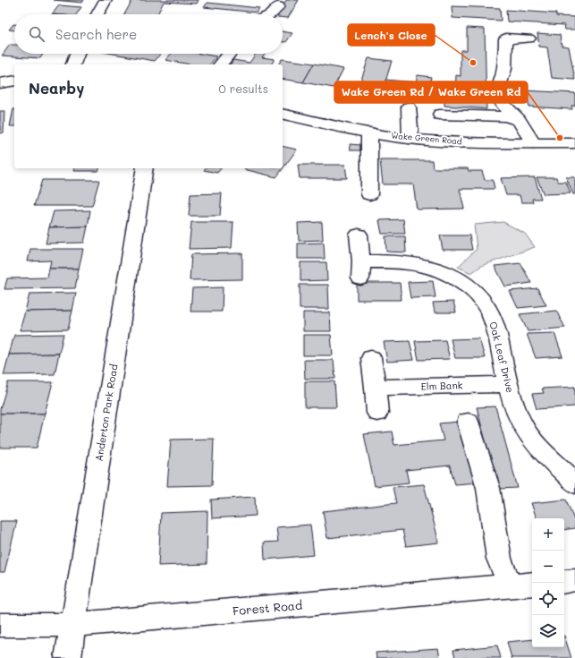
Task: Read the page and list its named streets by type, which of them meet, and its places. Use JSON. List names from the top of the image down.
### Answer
{
  "streets": {
    "street": [
      "Wake Green Road",
      "Oak Leaf Drive",
      "Elm Bank",
      "Anderton Park Road",
      "Forest Road"
    ]
  },
  "crossings": [
    ["Oak Leaf Drive", "Elm Bank"],
    ["Anderton Park Road", "Forest Road"]
  ],
  "places": ["Lench's Close", "Wake Green Rd / Wake Green Rd"],
  "page": {
    "search": "Search here",
    "heading": ["Nearby", "0 results"],
    "map_buttons": ["+", "−"]
  }
}
